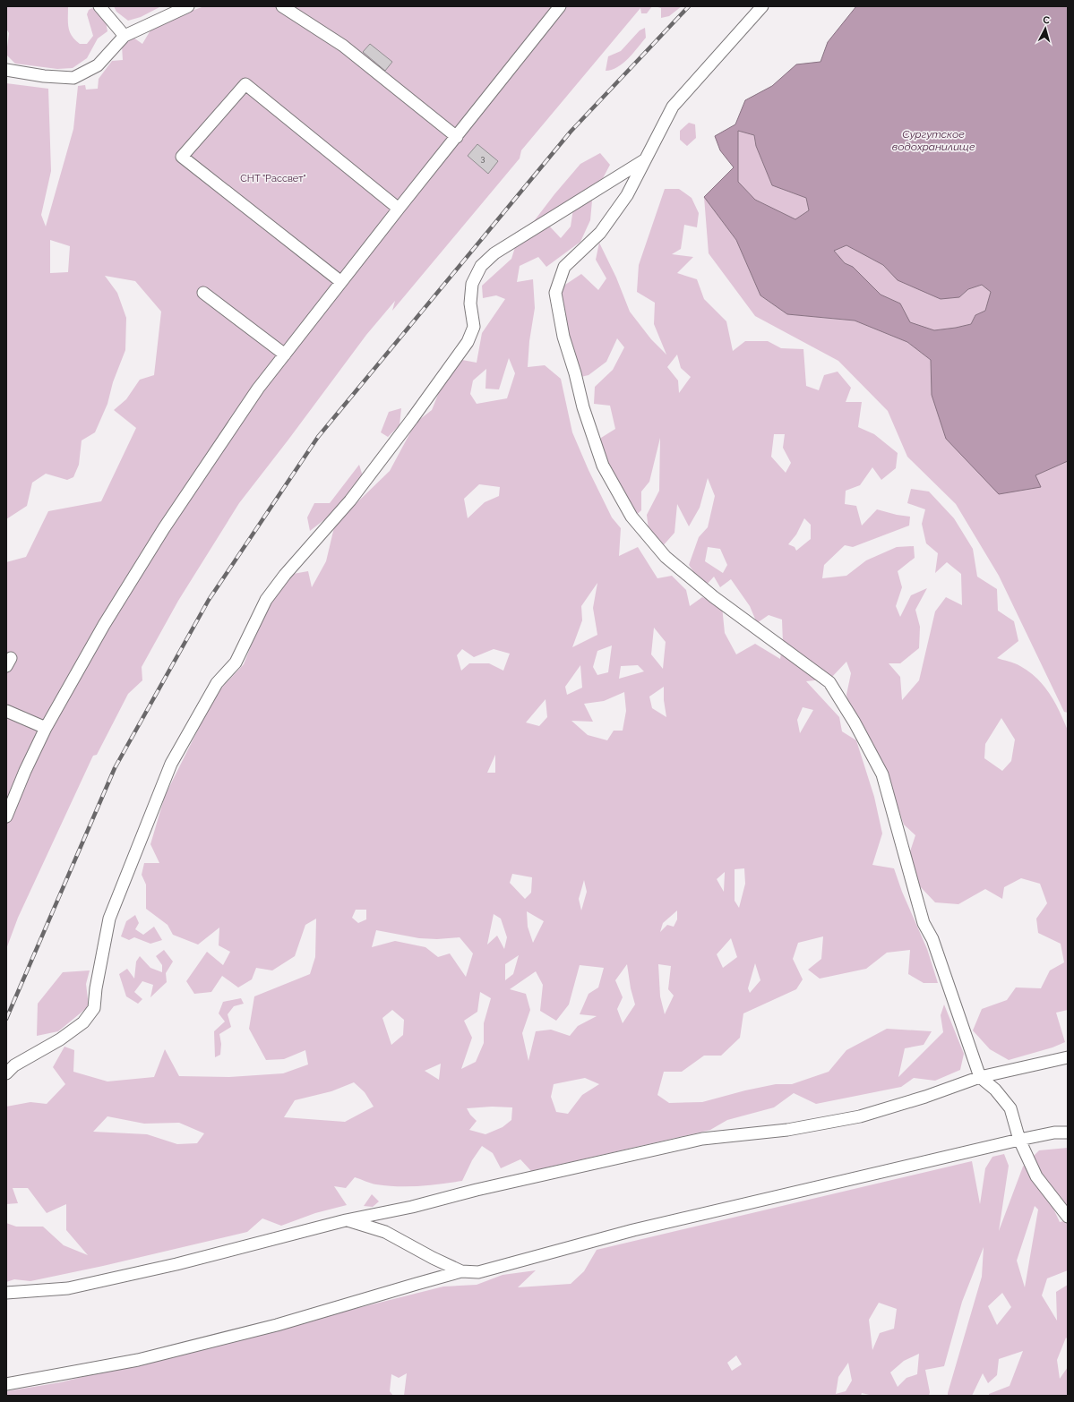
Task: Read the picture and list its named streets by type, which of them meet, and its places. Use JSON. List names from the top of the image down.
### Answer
{
  "water": ["Сургутское водохранилище"],
  "parks": ["СНТ \"Рассвет\""],
  "house_numbers": ["3"],
  "north": "top"
}
